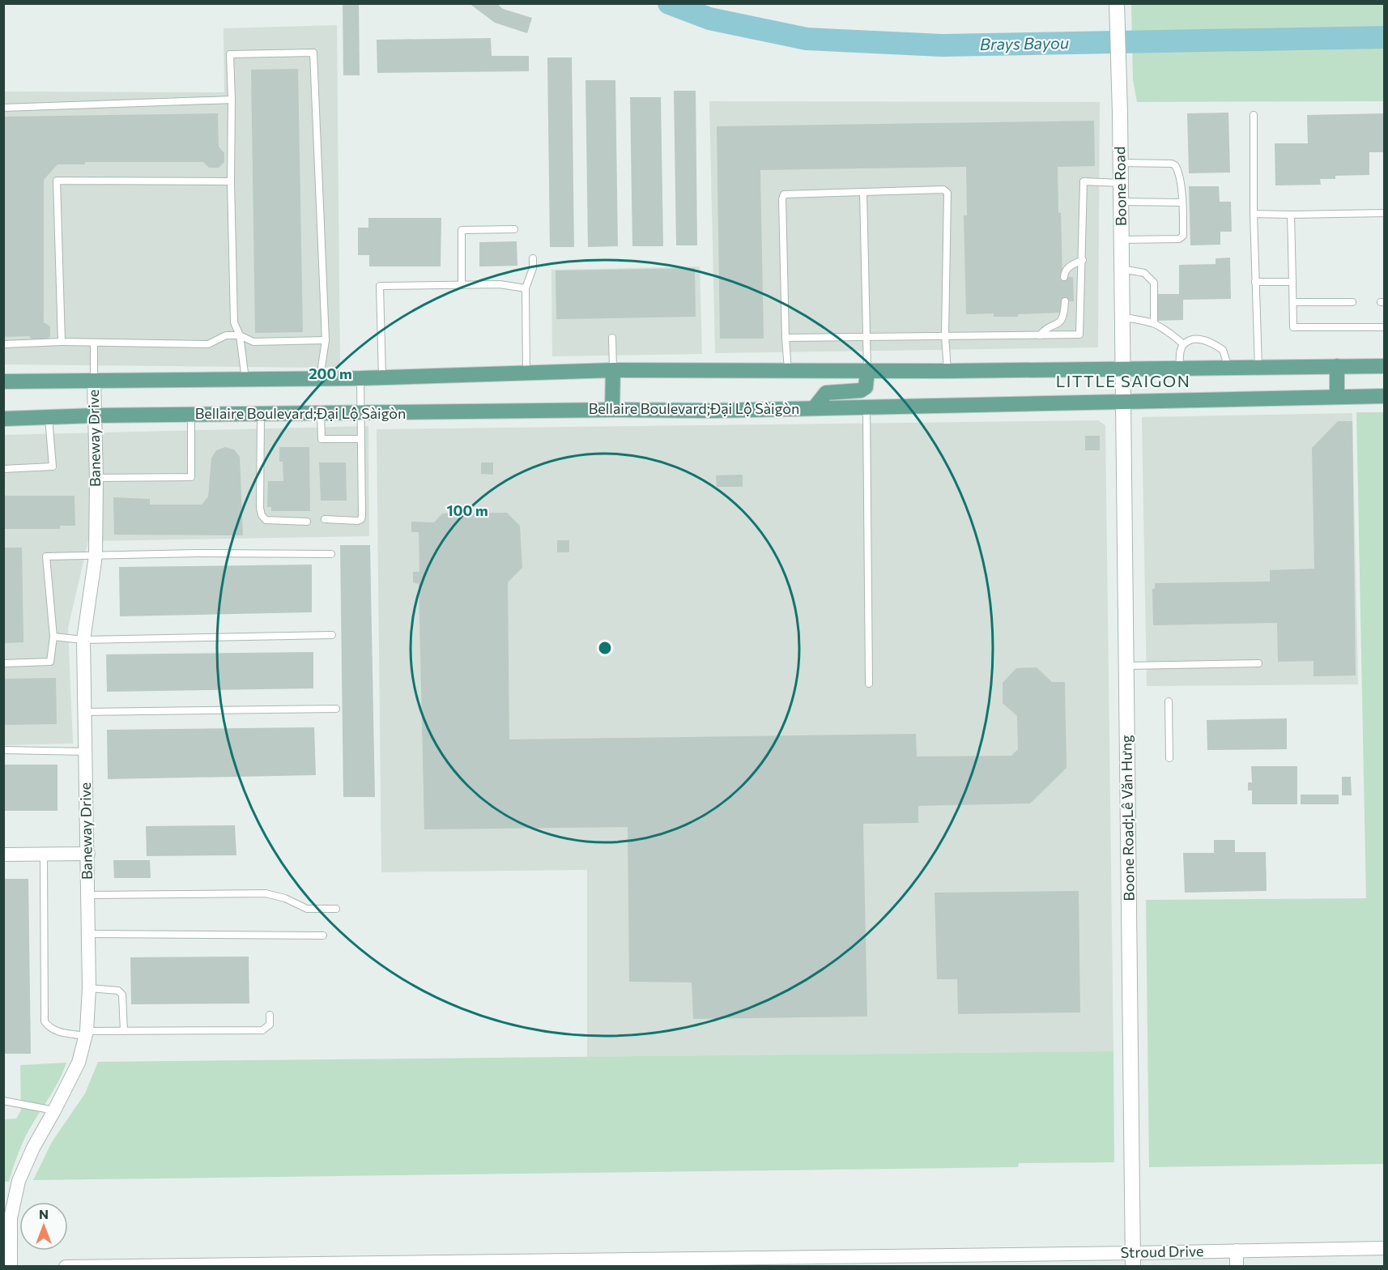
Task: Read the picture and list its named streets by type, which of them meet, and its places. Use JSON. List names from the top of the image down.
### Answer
{
  "streets": {
    "main road": ["Bellaire Boulevard;Đại Lộ Sàigòn"],
    "street": [
      "Boone Road",
      "Baneway Drive",
      "Boone Road;Lê Văn Hưng",
      "Stroud Drive"
    ]
  },
  "crossings": [
    ["Boone Road", "Boone Road;Lê Văn Hưng"],
    ["Bellaire Boulevard;Đại Lộ Sàigòn", "Baneway Drive"],
    ["Bellaire Boulevard;Đại Lộ Sàigòn", "Boone Road;Lê Văn Hưng"],
    ["Boone Road;Lê Văn Hưng", "Stroud Drive"]
  ],
  "districts": ["LITTLE SAIGON"],
  "water": ["Brays Bayou"],
  "north": "top",
  "rings": ["200 m", "100 m"]
}
